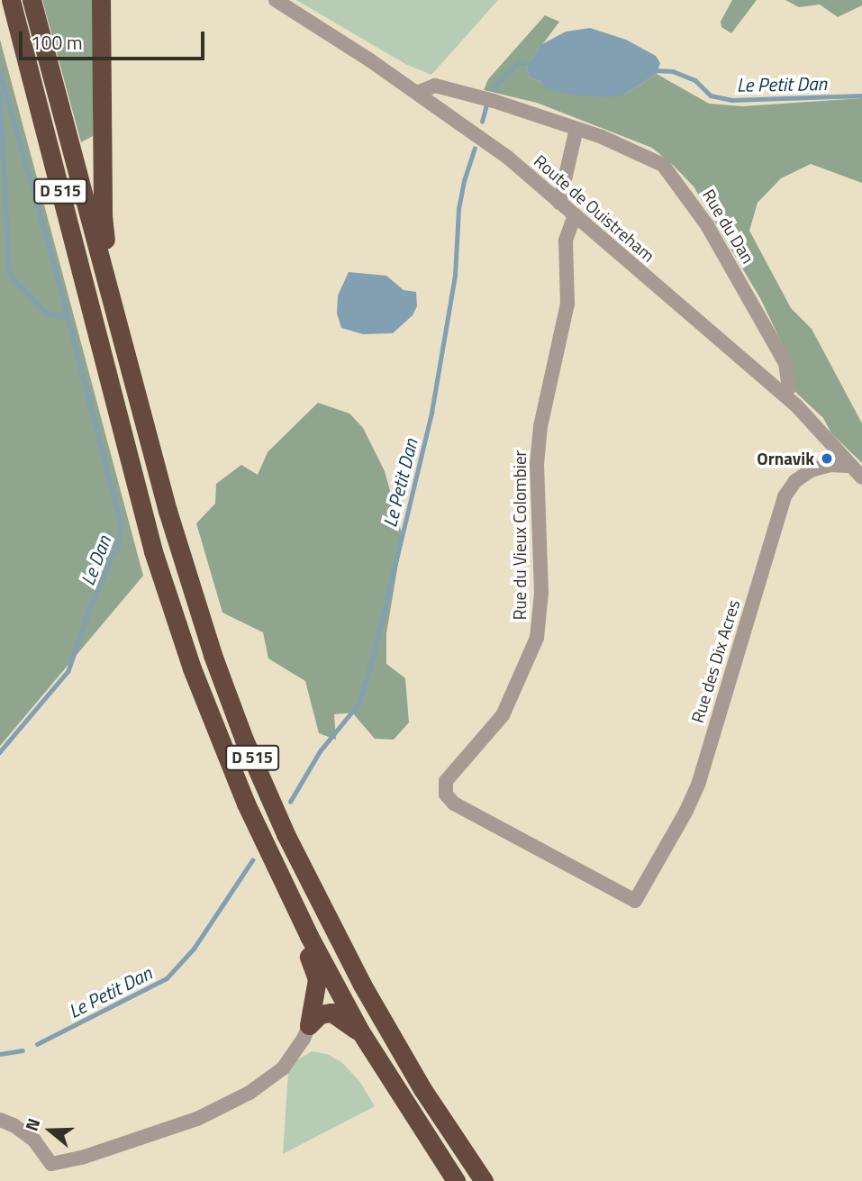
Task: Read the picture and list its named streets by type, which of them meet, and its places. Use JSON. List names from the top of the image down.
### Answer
{
  "streets": {
    "highway": ["D 515"],
    "street": [
      "Route de Ouistreham",
      "Rue du Dan",
      "Rue du Vieux Colombier",
      "Rue des Dix Acres"
    ]
  },
  "crossings": [
    ["Route de Ouistreham", "Rue du Dan"],
    ["Route de Ouistreham", "Rue du Vieux Colombier"],
    ["Route de Ouistreham", "Rue des Dix Acres"],
    ["Rue du Vieux Colombier", "Rue des Dix Acres"]
  ],
  "water": ["Le Petit Dan", "Le Dan"],
  "places": ["Ornavik"],
  "scale_bar": "100 m",
  "north": "left"
}
